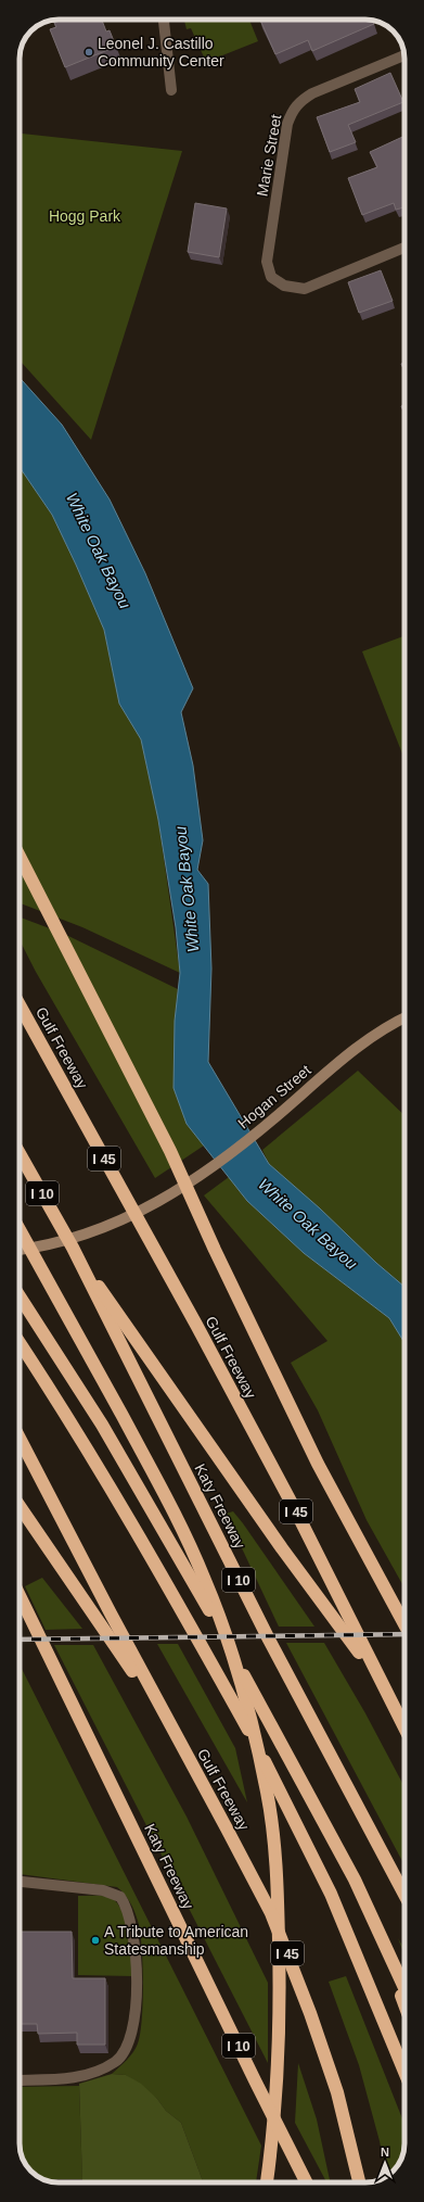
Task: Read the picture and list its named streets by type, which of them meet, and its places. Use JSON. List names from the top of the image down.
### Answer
{
  "streets": {
    "highway": [
      "Gulf Freeway",
      "I 45",
      "I 10",
      "Katy Freeway"
    ],
    "main road": ["Hogan Street"],
    "street": ["Marie Street"]
  },
  "water": ["White Oak Bayou"],
  "parks": ["Hogg Park"],
  "places": ["Leonel J. Castillo Community Center", "A Tribute to American Statesmanship"],
  "north": "top"
}
